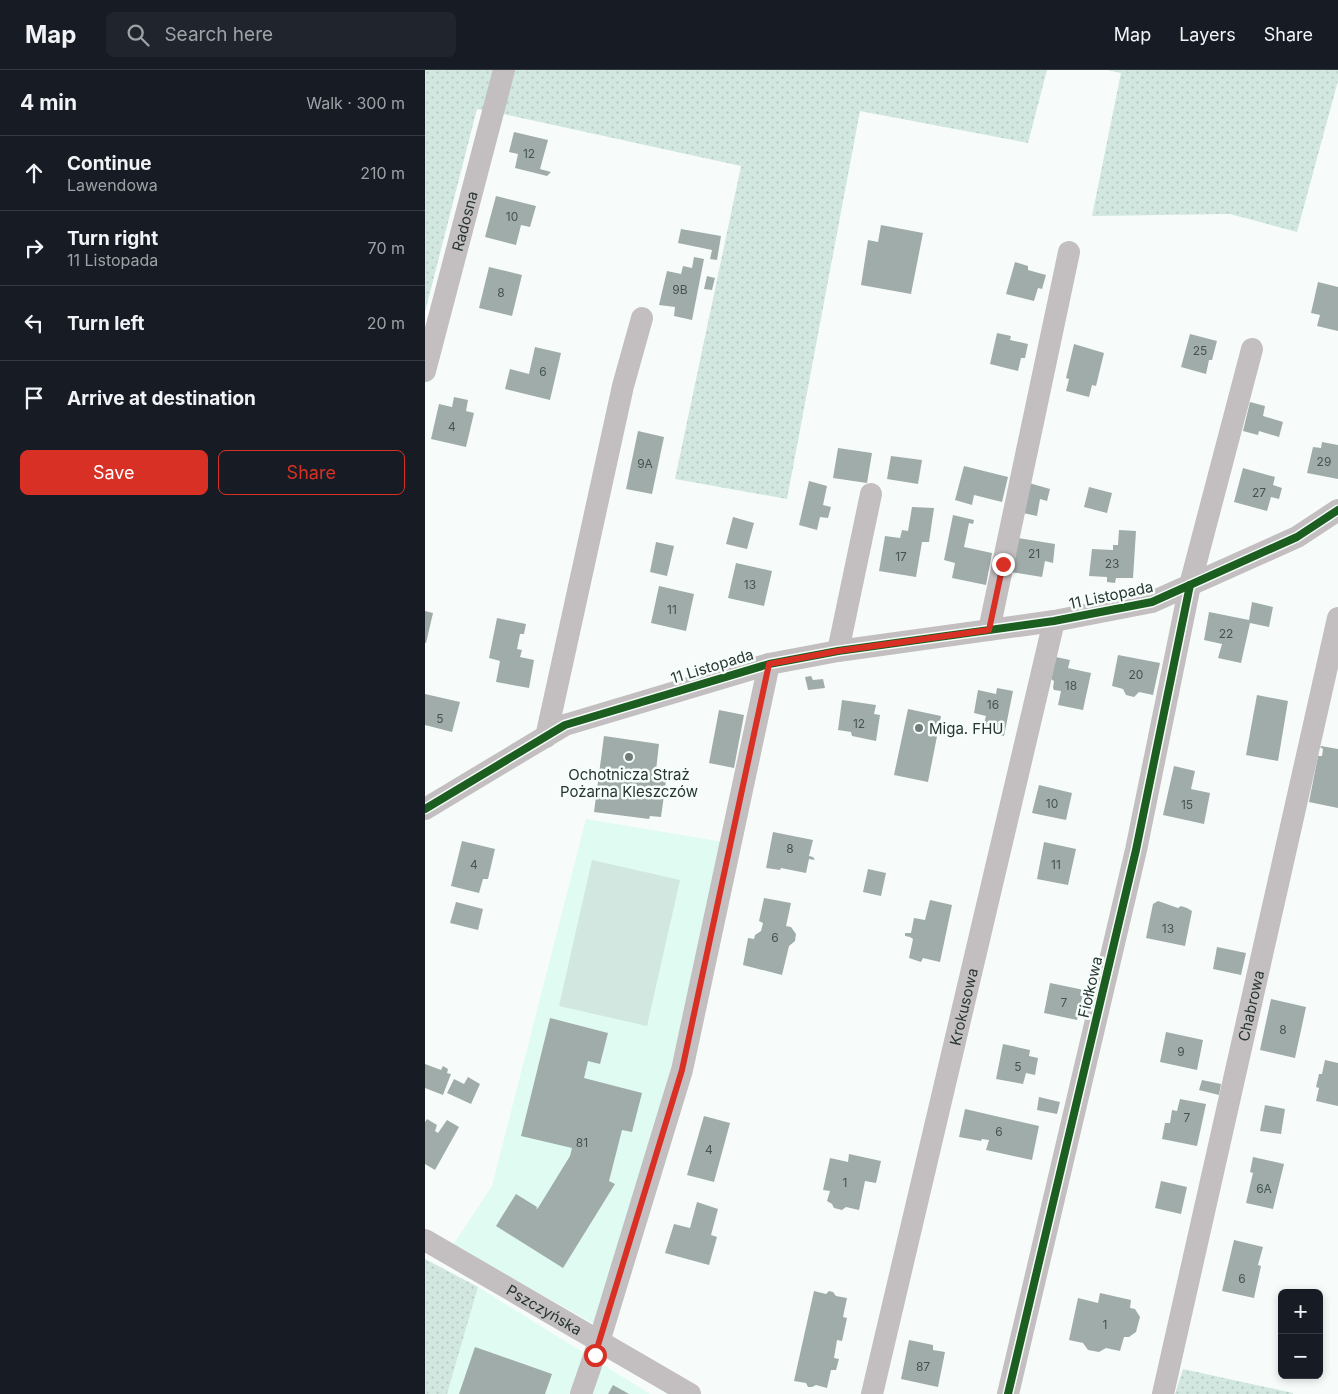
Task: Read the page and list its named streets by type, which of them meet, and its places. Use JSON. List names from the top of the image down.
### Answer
{
  "streets": {
    "street": [
      "Radosna",
      "11 Listopada",
      "Fiołkowa",
      "Chabrowa",
      "Krokusowa",
      "Pszczyńska"
    ]
  },
  "crossings": [
    ["11 Listopada", "Fiołkowa"],
    ["11 Listopada", "Krokusowa"]
  ],
  "places": ["Miga. FHU", "Ochotnicza Straż Pożarna Kleszczów"],
  "house_numbers": [
    "12",
    "10",
    "9B",
    "8",
    "25",
    "6",
    "4",
    "29",
    "9A",
    "27",
    "21",
    "17",
    "23",
    "13",
    "11",
    "22",
    "20",
    "18",
    "16",
    "5",
    "12",
    "10",
    "15",
    "8",
    "4",
    "11",
    "13",
    "6",
    "7",
    "8",
    "9",
    "5",
    "7",
    "6",
    "81",
    "4",
    "1",
    "6A",
    "6",
    "1",
    "87"
  ],
  "page": {
    "header": "Map",
    "search": "Search here",
    "nav": ["Map", "Layers", "Share"],
    "heading": ["4 min", "Walk · 300 m"],
    "list": [
      ["Continue", "Lawendowa", "210 m"],
      ["Turn right", "11 Listopada", "70 m"],
      ["Turn left", "20 m"],
      "Arrive at destination"
    ],
    "buttons": ["Save", "Share"],
    "map_buttons": ["+", "−"]
  }
}
